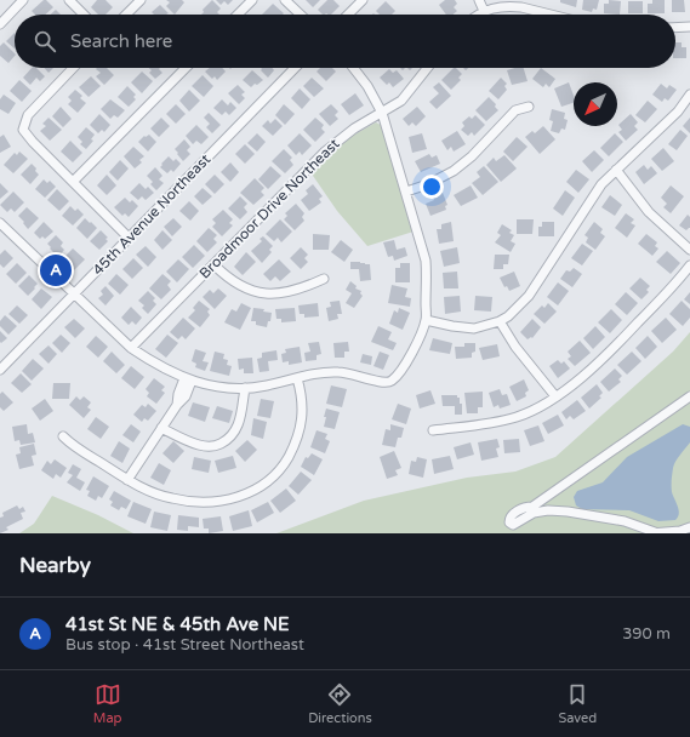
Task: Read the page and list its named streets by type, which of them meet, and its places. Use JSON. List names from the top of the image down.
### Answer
{
  "streets": {
    "street": ["Broadmoor Drive Northeast", "45th Avenue Northeast"]
  },
  "north": "bottom left",
  "page": {
    "search": "Search here",
    "pins": "A",
    "heading": "Nearby",
    "list": [
      {
        "mark": "A",
        "name": "41st St NE & 45th Ave NE",
        "note": "Bus stop · 41st Street Northeast",
        "value": "390 m"
      }
    ],
    "nav": ["Map", "Directions", "Saved"]
  }
}
